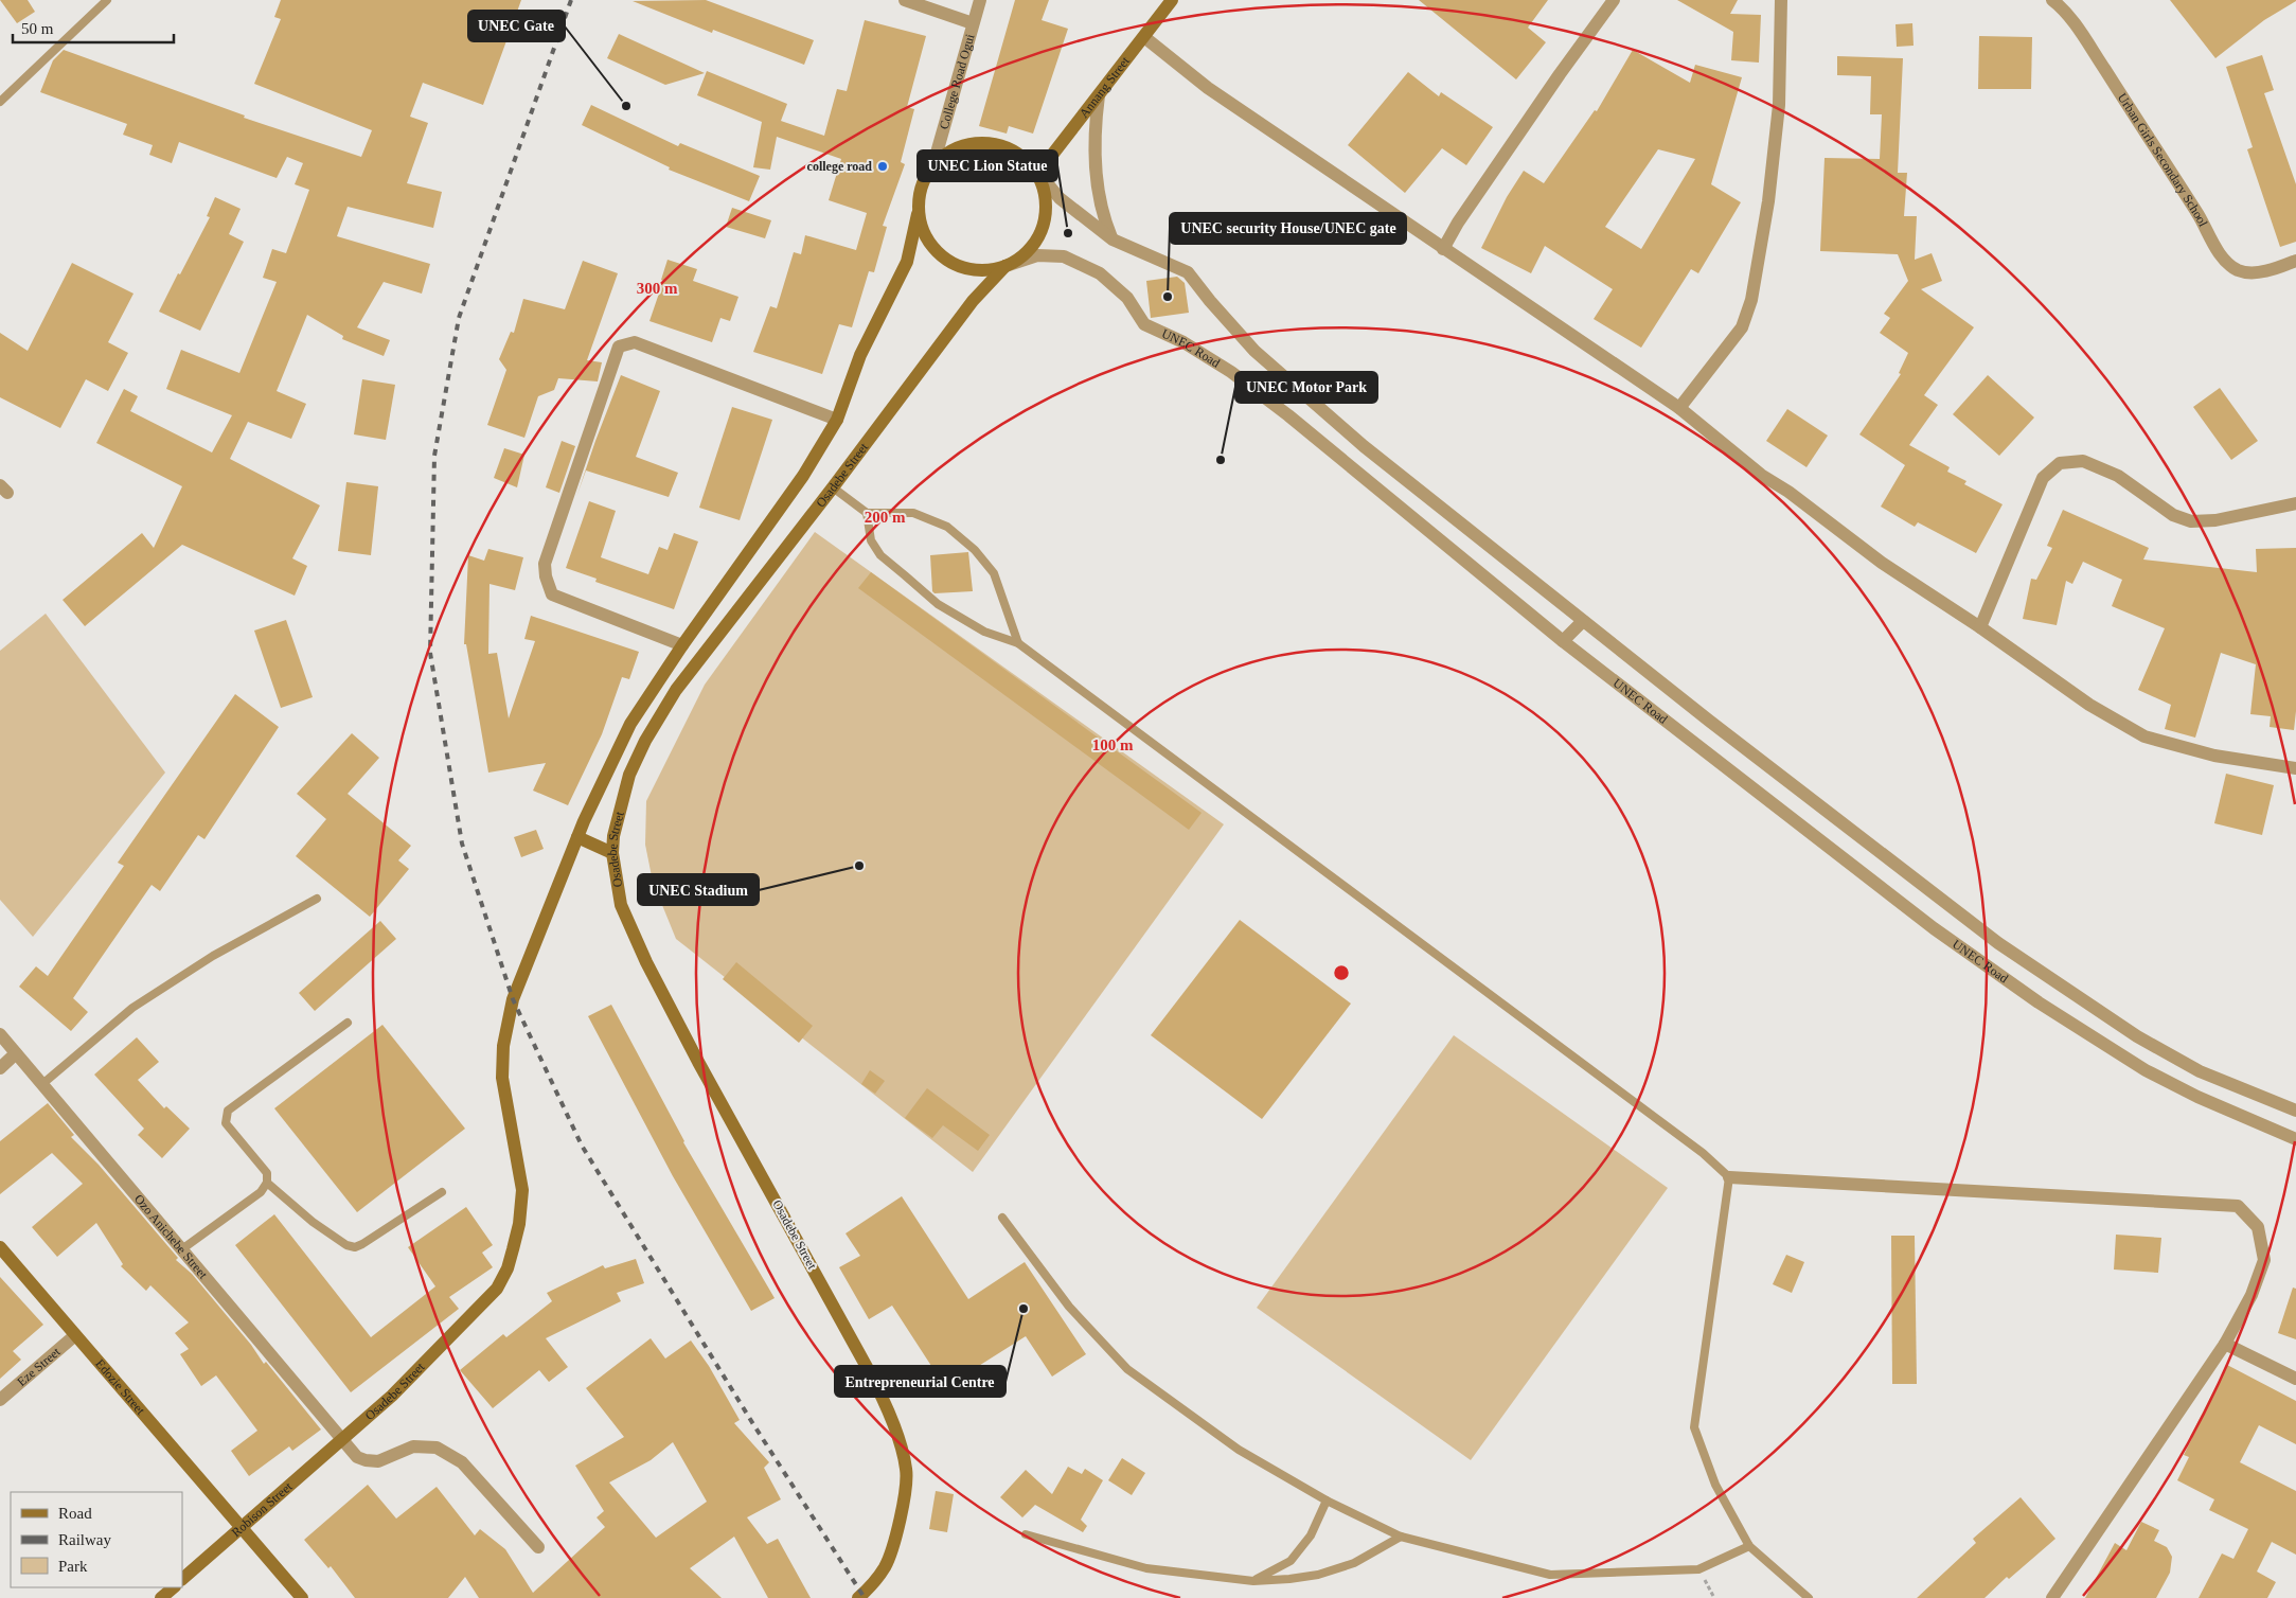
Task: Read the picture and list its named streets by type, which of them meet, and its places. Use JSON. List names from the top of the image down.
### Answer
{
  "streets": {
    "main road": [
      "Annang Street",
      "Osadebe Street",
      "Edozie Street",
      "Robison Street"
    ],
    "street": [
      "College Road Ogui",
      "Urban Girls Secondary School",
      "UNEC Road",
      "Ozo Anichebe Street",
      "Eze Street"
    ]
  },
  "crossings": [
    ["College Road Ogui", "Annang Street"],
    ["College Road Ogui", "UNEC Road"],
    ["College Road Ogui", "Osadebe Street"],
    ["Annang Street", "UNEC Road"],
    ["Annang Street", "Osadebe Street"],
    ["UNEC Road", "Osadebe Street"],
    ["Osadebe Street", "Ozo Anichebe Street"],
    ["Osadebe Street", "Robison Street"],
    ["Ozo Anichebe Street", "Robison Street"],
    ["Eze Street", "Edozie Street"],
    ["Edozie Street", "Robison Street"]
  ],
  "places": [
    "UNEC Gate",
    "college road",
    "UNEC Lion Statue",
    "UNEC security House/UNEC gate",
    "UNEC Motor Park",
    "UNEC Stadium",
    "Entrepreneurial Centre"
  ],
  "legend": ["Road", "Railway", "Park"],
  "scale_bar": "50 m",
  "rings": ["300 m", "200 m", "100 m"]
}
